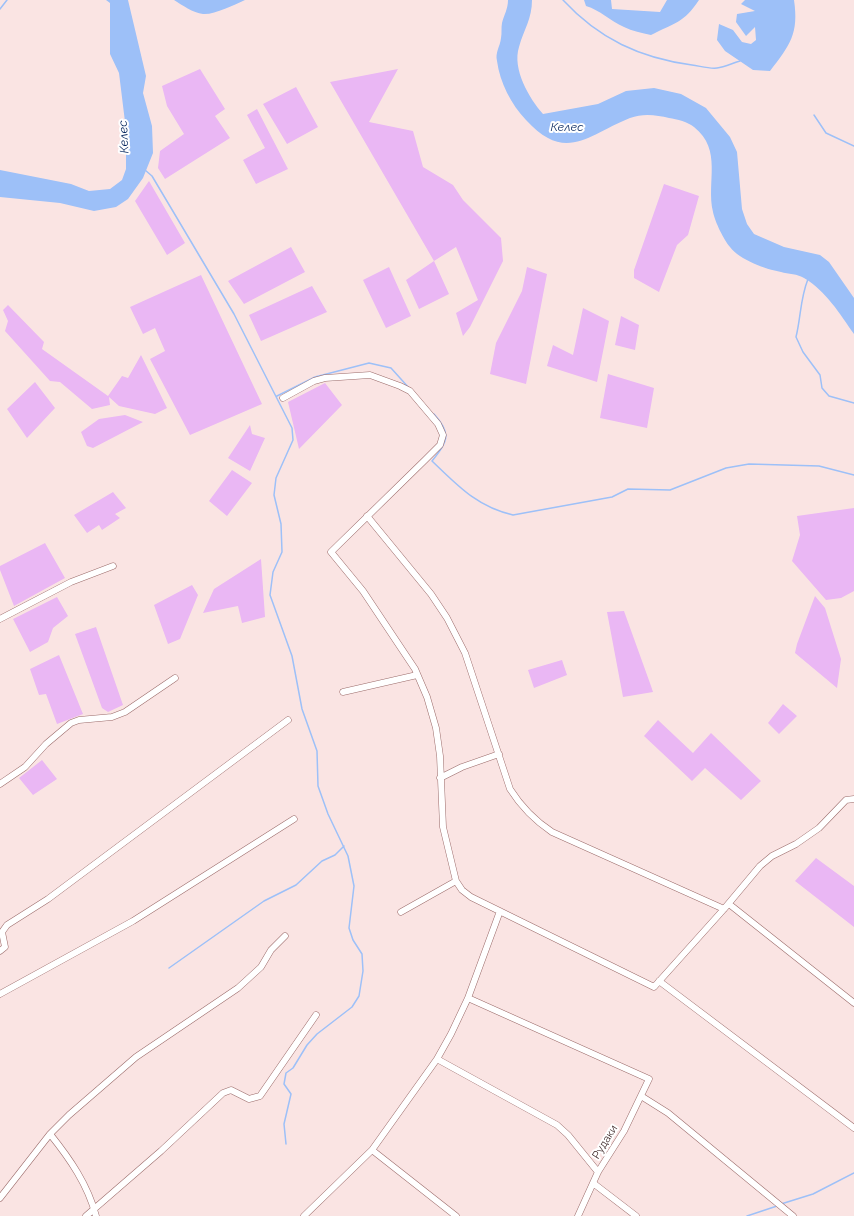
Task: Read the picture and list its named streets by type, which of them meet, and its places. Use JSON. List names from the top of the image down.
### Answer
{
  "streets": {
    "street": ["Рудаки"]
  },
  "water": ["Келес"]
}
